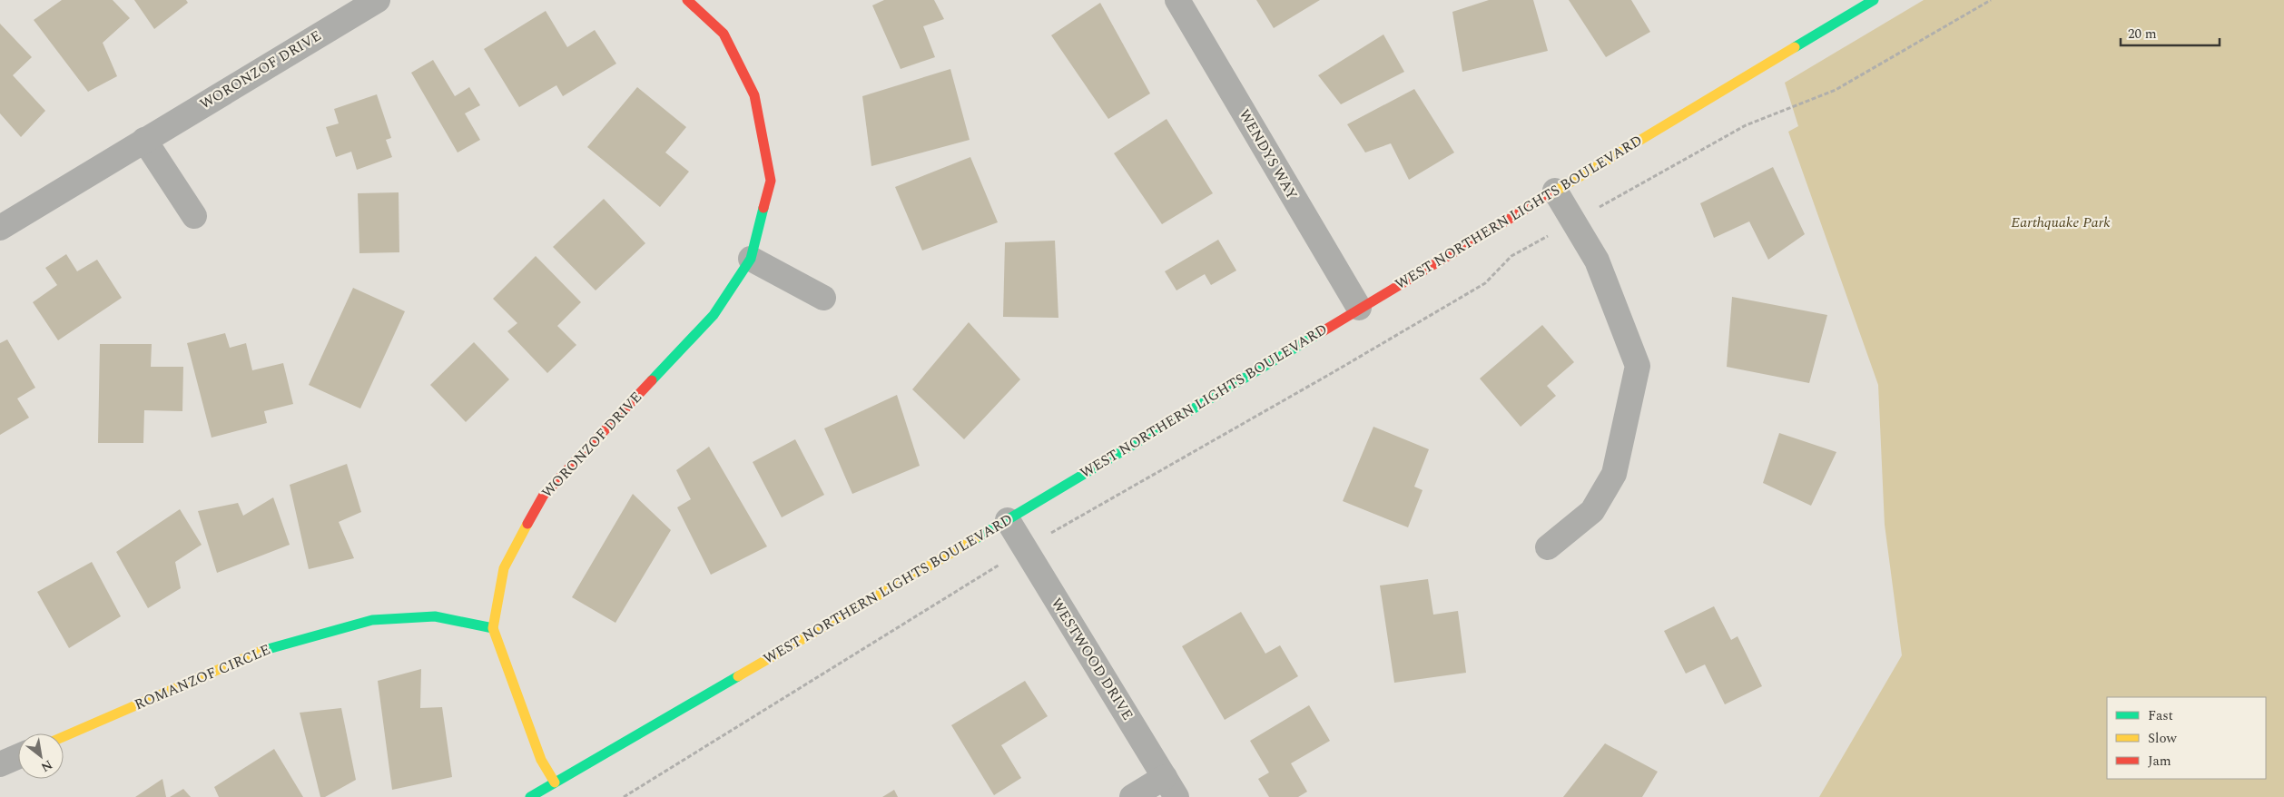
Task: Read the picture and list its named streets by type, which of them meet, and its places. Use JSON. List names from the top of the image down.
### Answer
{
  "streets": {
    "street": [
      "WORONZOF DRIVE",
      "WENDYS WAY",
      "WEST NORTHERN LIGHTS BOULEVARD",
      "WESTWOOD DRIVE",
      "ROMANZOF CIRCLE"
    ]
  },
  "crossings": [
    ["WORONZOF DRIVE", "WEST NORTHERN LIGHTS BOULEVARD"],
    ["WORONZOF DRIVE", "ROMANZOF CIRCLE"],
    ["WENDYS WAY", "WEST NORTHERN LIGHTS BOULEVARD"],
    ["WEST NORTHERN LIGHTS BOULEVARD", "WESTWOOD DRIVE"]
  ],
  "parks": ["Earthquake Park"],
  "legend": ["Fast", "Slow", "Jam"],
  "scale_bar": "20 m",
  "north": "bottom right"
}
